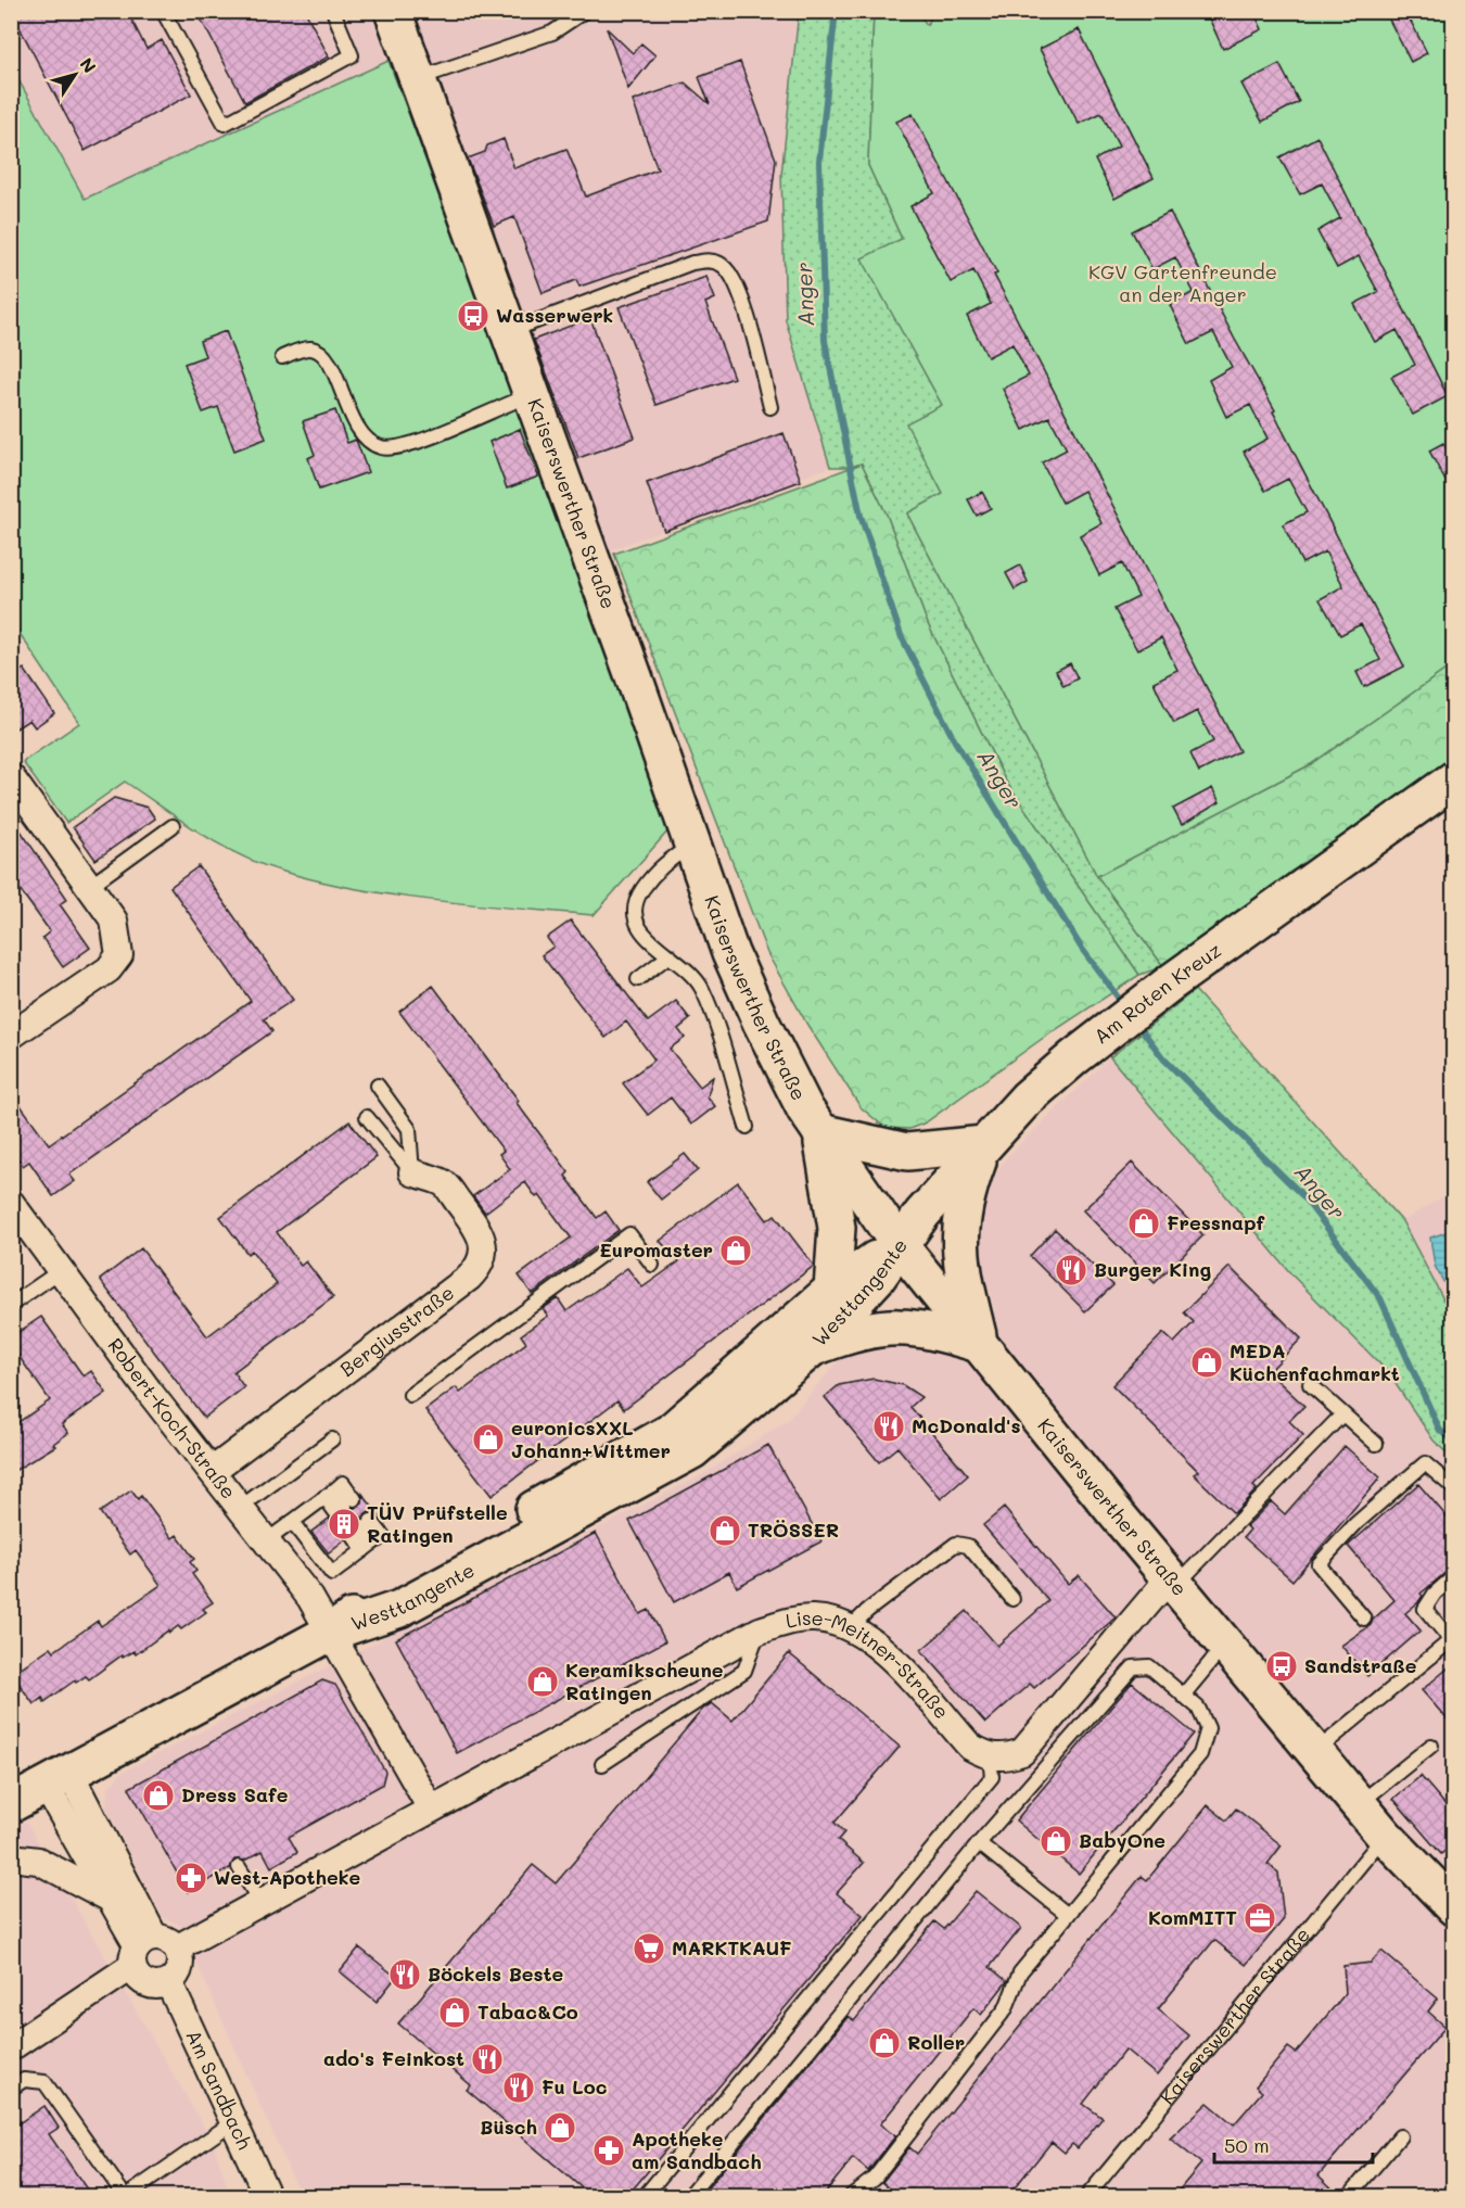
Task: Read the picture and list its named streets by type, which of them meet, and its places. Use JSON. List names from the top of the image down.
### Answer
{
  "streets": {
    "street": [
      "Kaiserswerther Straße",
      "Am Roten Kreuz",
      "Westtangente",
      "Bergiusstraße",
      "Robert-Koch-Straße",
      "Lise-Meitner-Straße",
      "Am Sandbach"
    ]
  },
  "crossings": [
    ["Kaiserswerther Straße", "Am Roten Kreuz"],
    ["Kaiserswerther Straße", "Westtangente"],
    ["Am Roten Kreuz", "Westtangente"],
    ["Westtangente", "Robert-Koch-Straße"],
    ["Bergiusstraße", "Robert-Koch-Straße"],
    ["Lise-Meitner-Straße", "Am Sandbach"]
  ],
  "water": ["Anger"],
  "parks": ["KGV Gartenfreunde an der Anger"],
  "places": {
    "bus stop": ["Wasserwerk", "Sandstraße"],
    "shop": [
      "Fressnapf",
      "Euromaster",
      "MEDA Küchenfachmarkt",
      "euronicsXXL Johann+Wittmer",
      "TRÖSSER",
      "Keramikscheune Ratingen",
      "Dress Safe",
      "BabyOne",
      "Tabac&Co",
      "Roller",
      "Büsch"
    ],
    "restaurant": [
      "Burger King",
      "McDonald's",
      "Böckels Beste",
      "ado's Feinkost",
      "Fu Loc"
    ],
    "building": ["TÜV Prüfstelle Ratingen"],
    "pharmacy": ["West-Apotheke", "Apotheke am Sandbach"],
    "office": ["KomMITT"],
    "supermarket": ["MARKTKAUF"]
  },
  "scale_bar": "50 m",
  "north": "top right"
}
